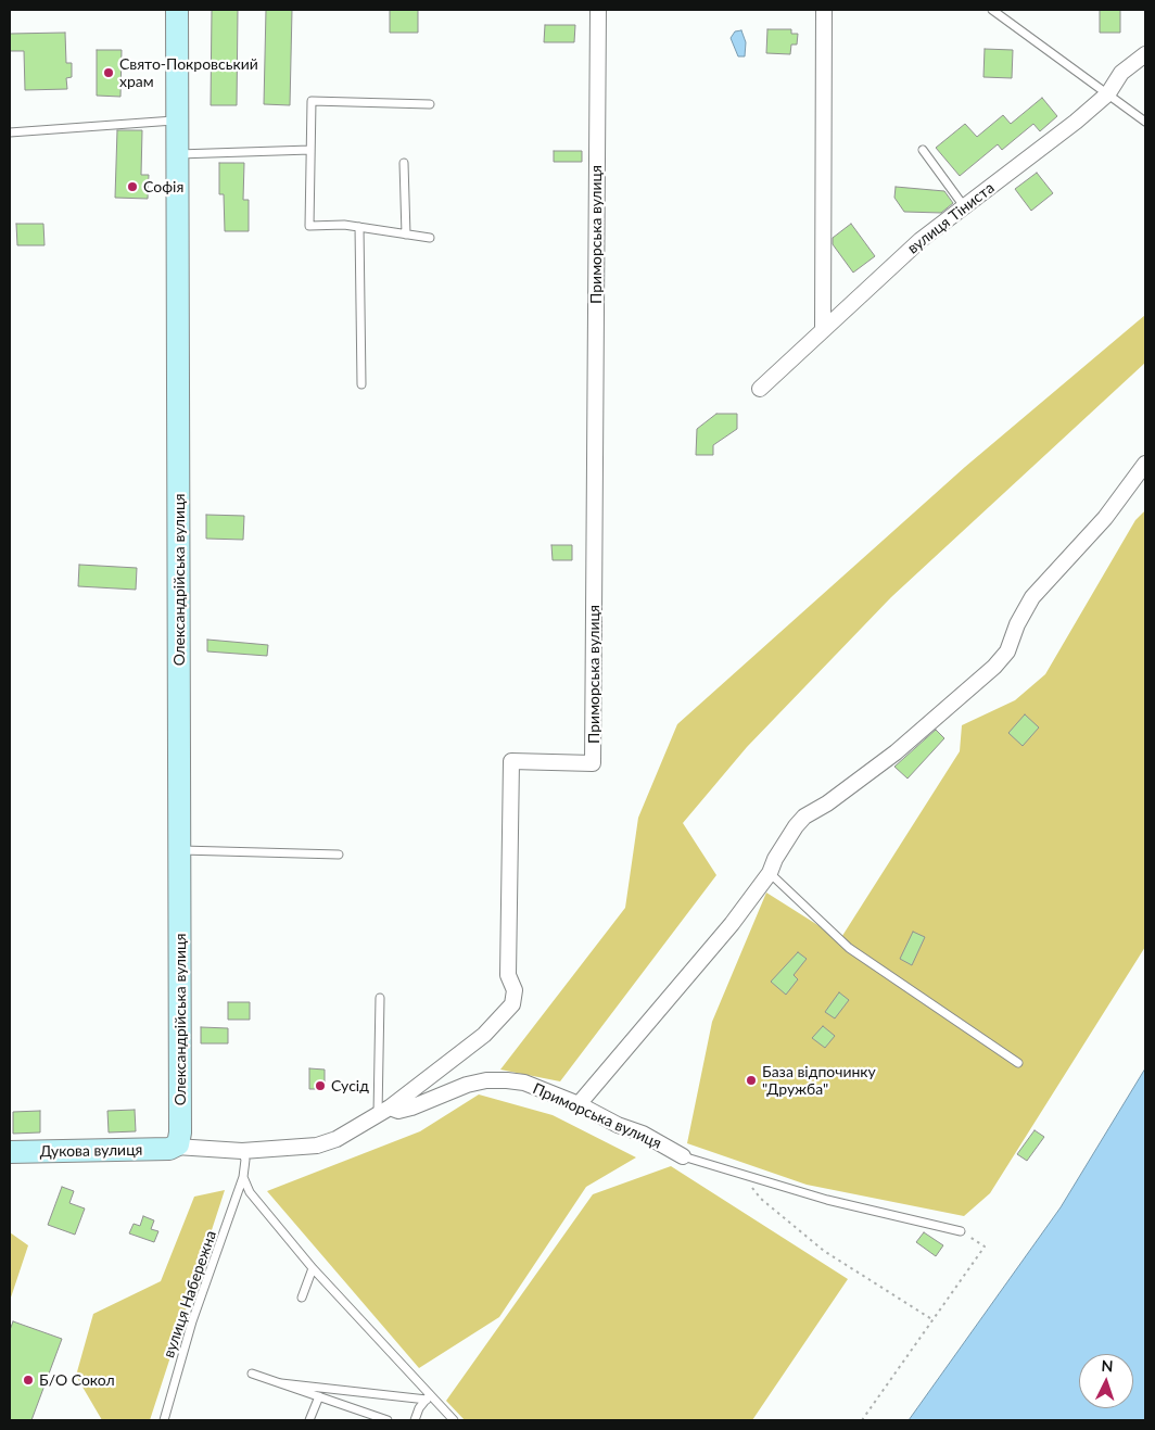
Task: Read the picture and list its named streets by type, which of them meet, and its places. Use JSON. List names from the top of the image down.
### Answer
{
  "streets": {
    "street": [
      "вулиця Тіниста",
      "Приморська вулиця",
      "Олександрійська вулиця",
      "Дукова вулиця"
    ],
    "lane": ["вулиця Набережна"]
  },
  "crossings": [
    ["Олександрійська вулиця", "Дукова вулиця"]
  ],
  "places": [
    "Свято-Покровський храм",
    "Софія",
    "База відпочинку \"Дружба\"",
    "Сусід",
    "Б/О Сокол"
  ],
  "north": "top"
}
